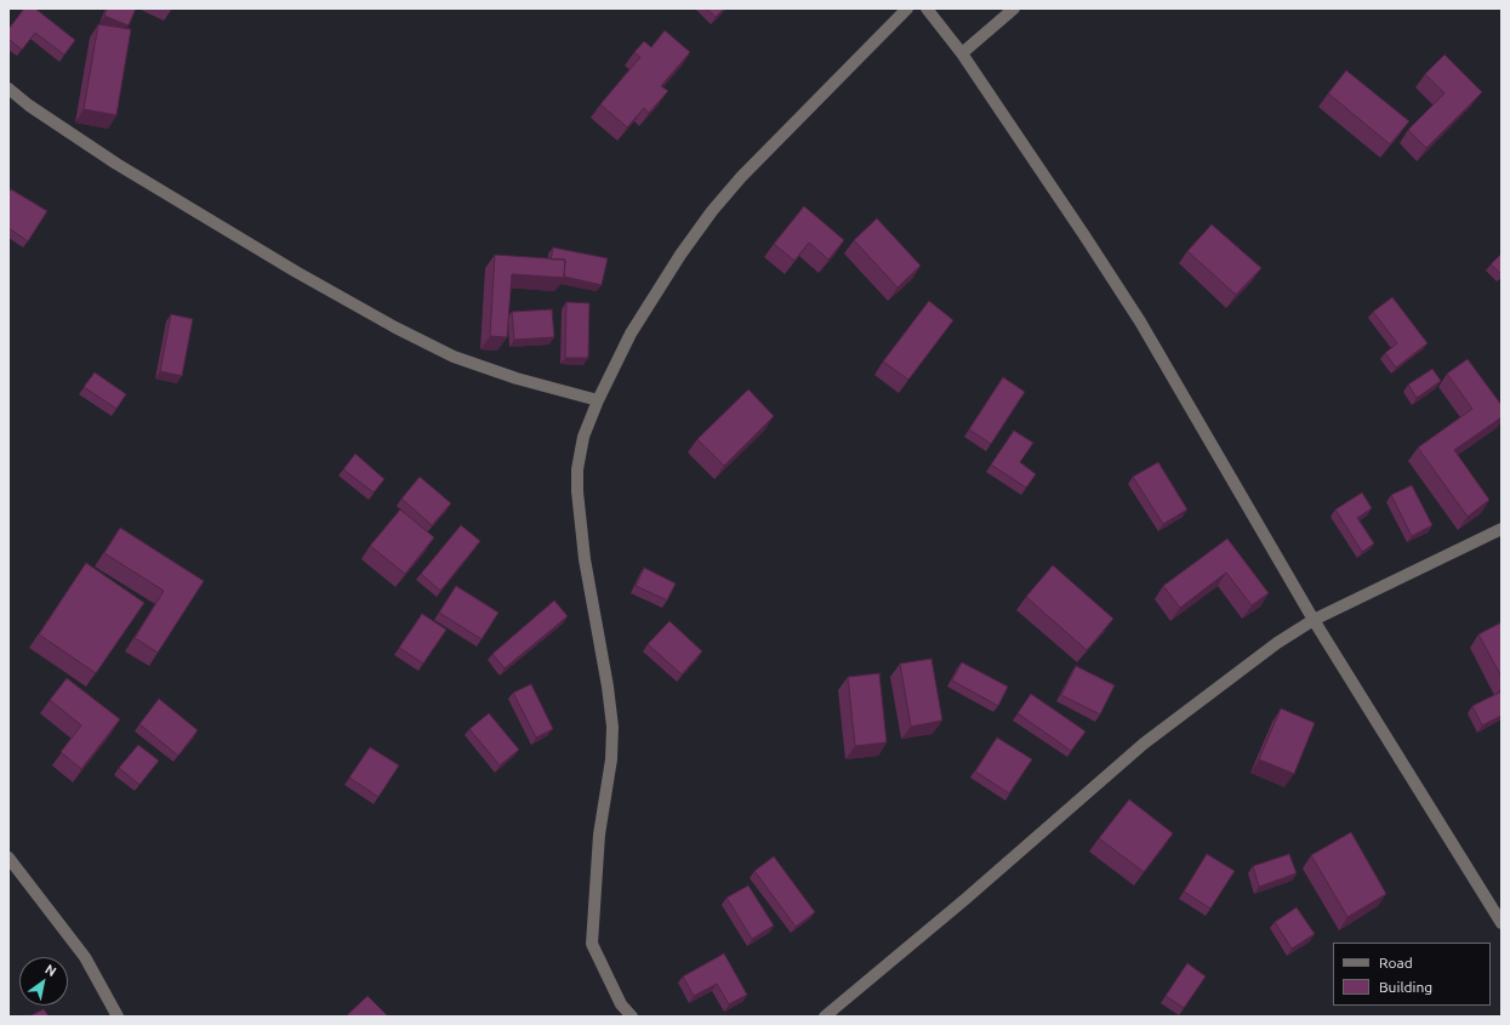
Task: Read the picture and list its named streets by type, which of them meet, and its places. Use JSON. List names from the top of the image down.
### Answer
{
  "legend": ["Road", "Building"],
  "north": "top right"
}
